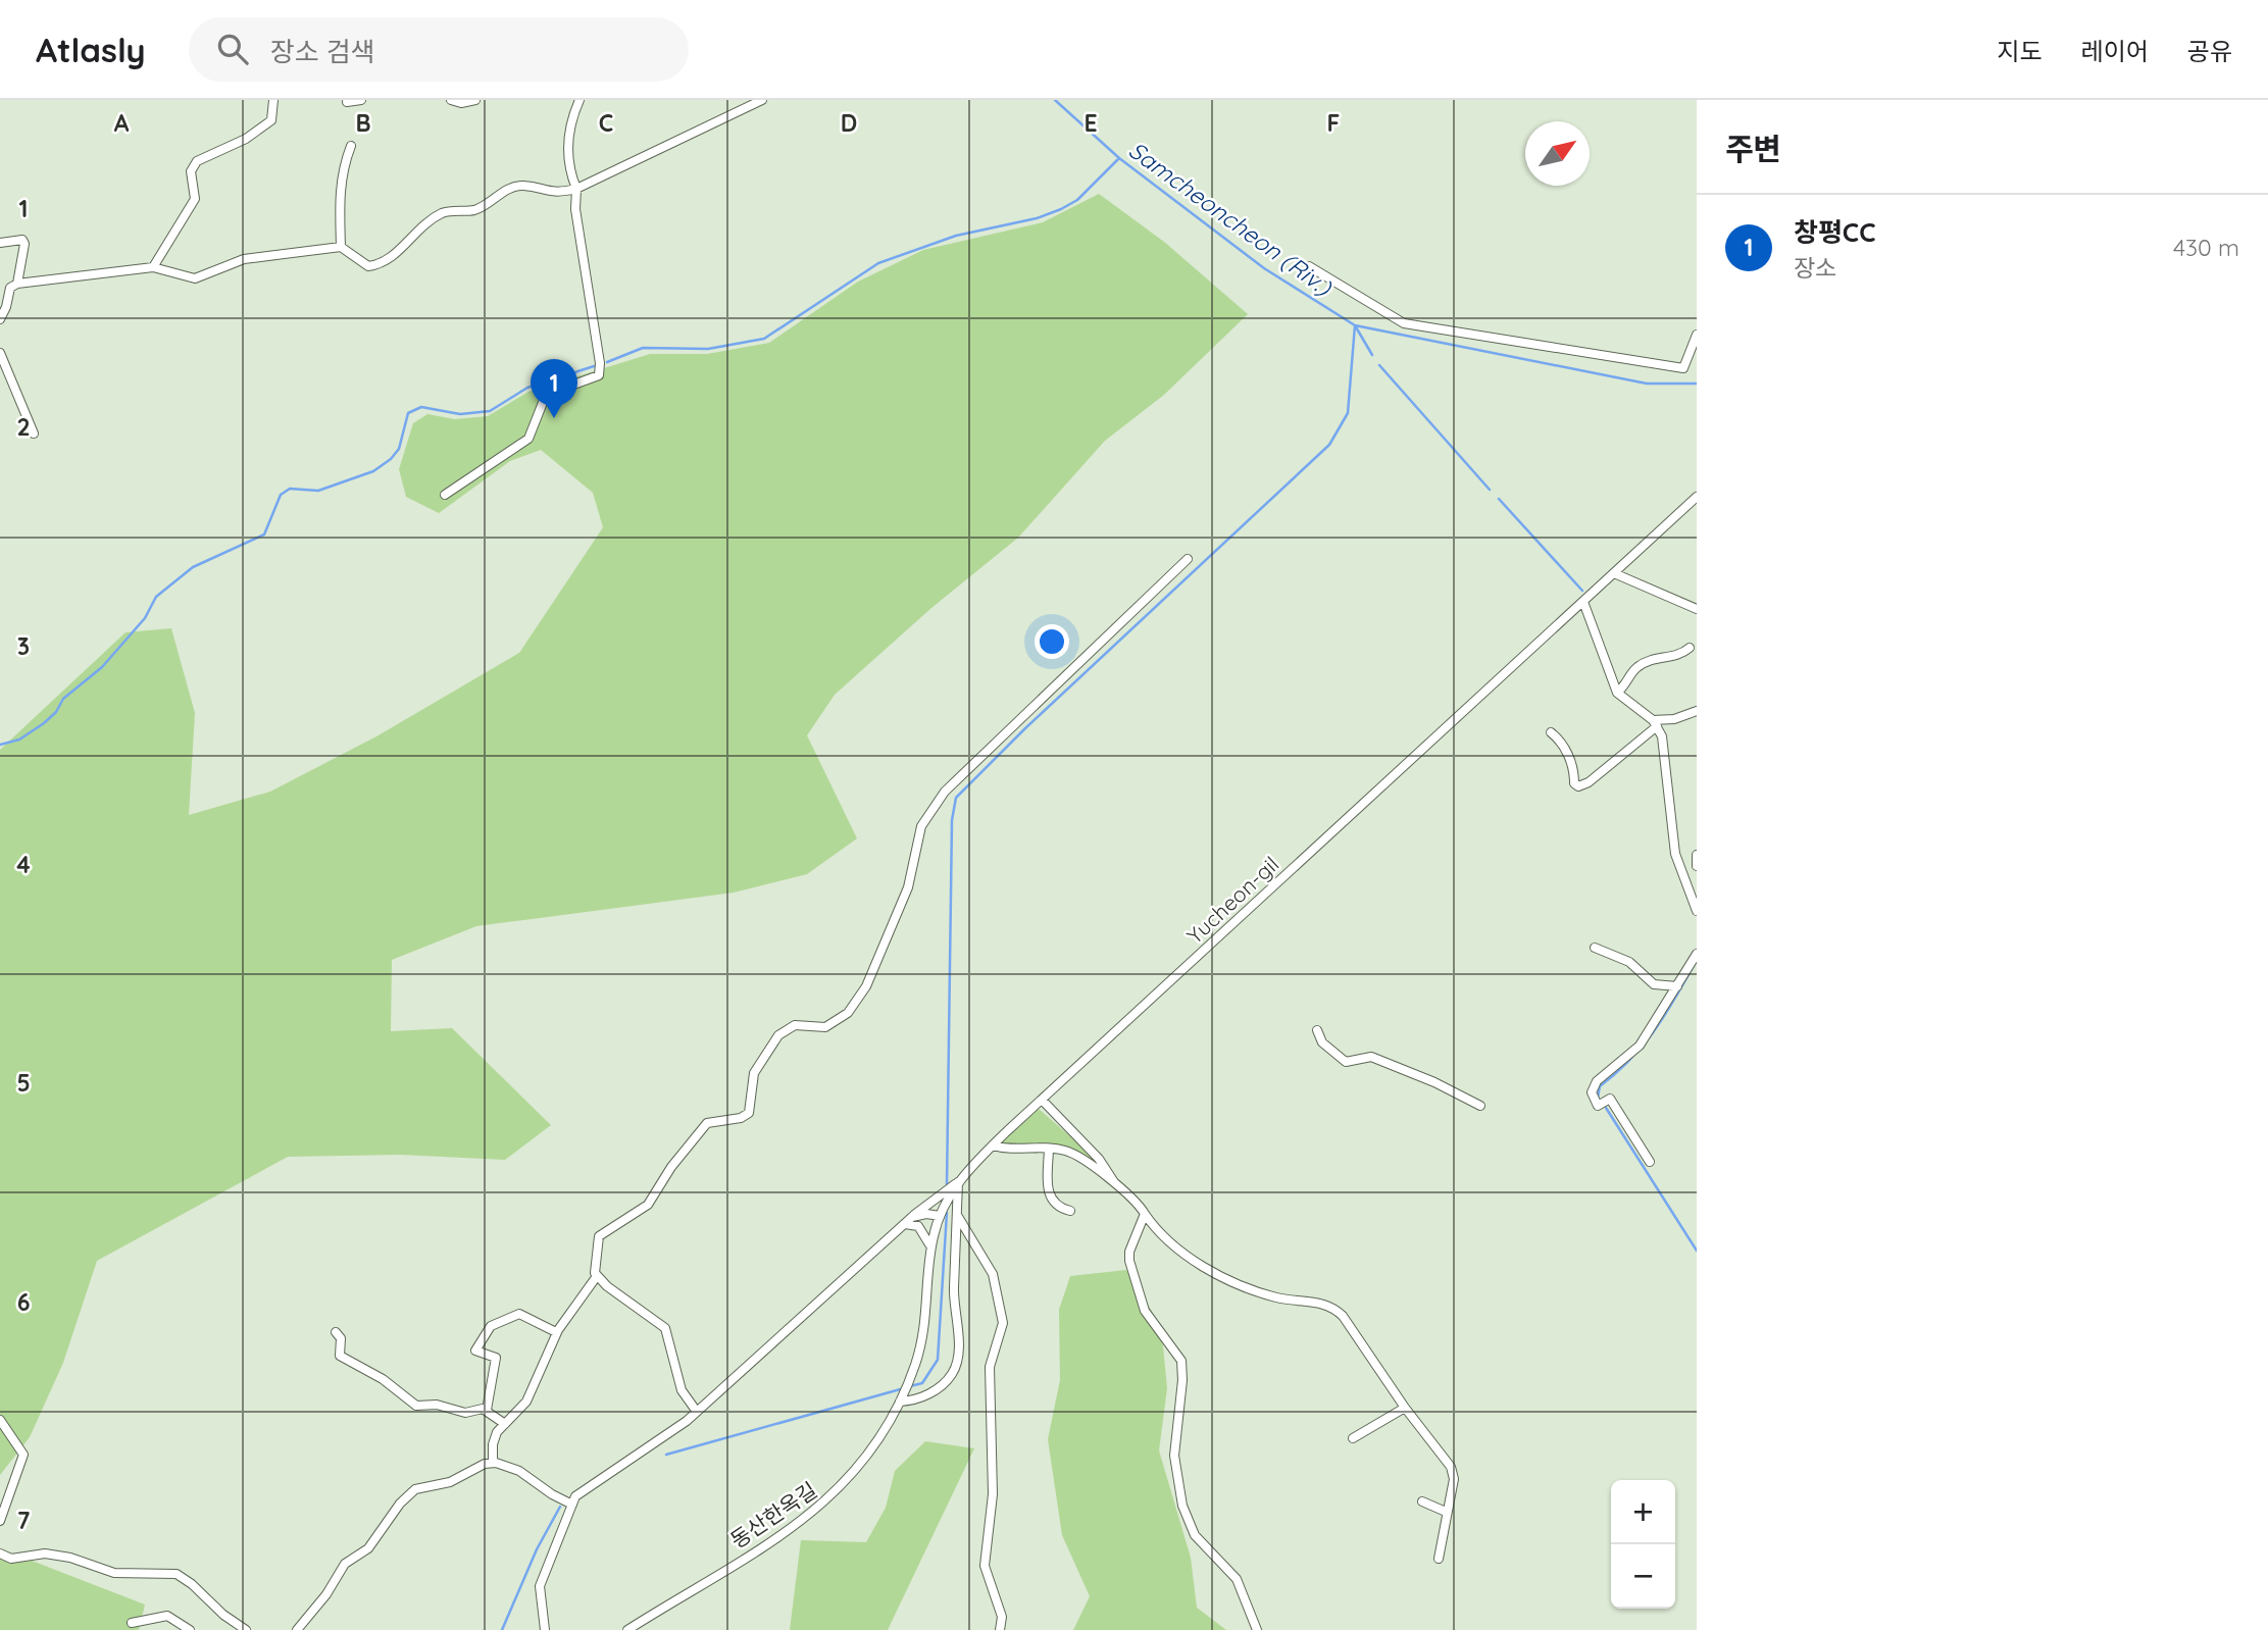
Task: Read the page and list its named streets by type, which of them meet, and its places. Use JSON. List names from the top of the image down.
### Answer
{
  "streets": {
    "street": ["Yucheon-gil", "동산한옥길"]
  },
  "crossings": [
    ["Yucheon-gil", "동산한옥길"]
  ],
  "water": ["Samcheoncheon (Riv.)"],
  "north": "top right",
  "page": {
    "header": "Atlasly",
    "search": "장소 검색",
    "nav": ["지도", "레이어", "공유"],
    "heading": "주변",
    "list": [
      {
        "mark": "1",
        "name": "창평CC",
        "note": "장소",
        "value": "430 m"
      }
    ],
    "pins": "1",
    "map_buttons": ["+", "−"]
  },
  "grid": {
    "columns": [
      "A",
      "B",
      "C",
      "D",
      "E",
      "F"
    ],
    "rows": [
      "1",
      "2",
      "3",
      "4",
      "5",
      "6",
      "7"
    ]
  }
}
